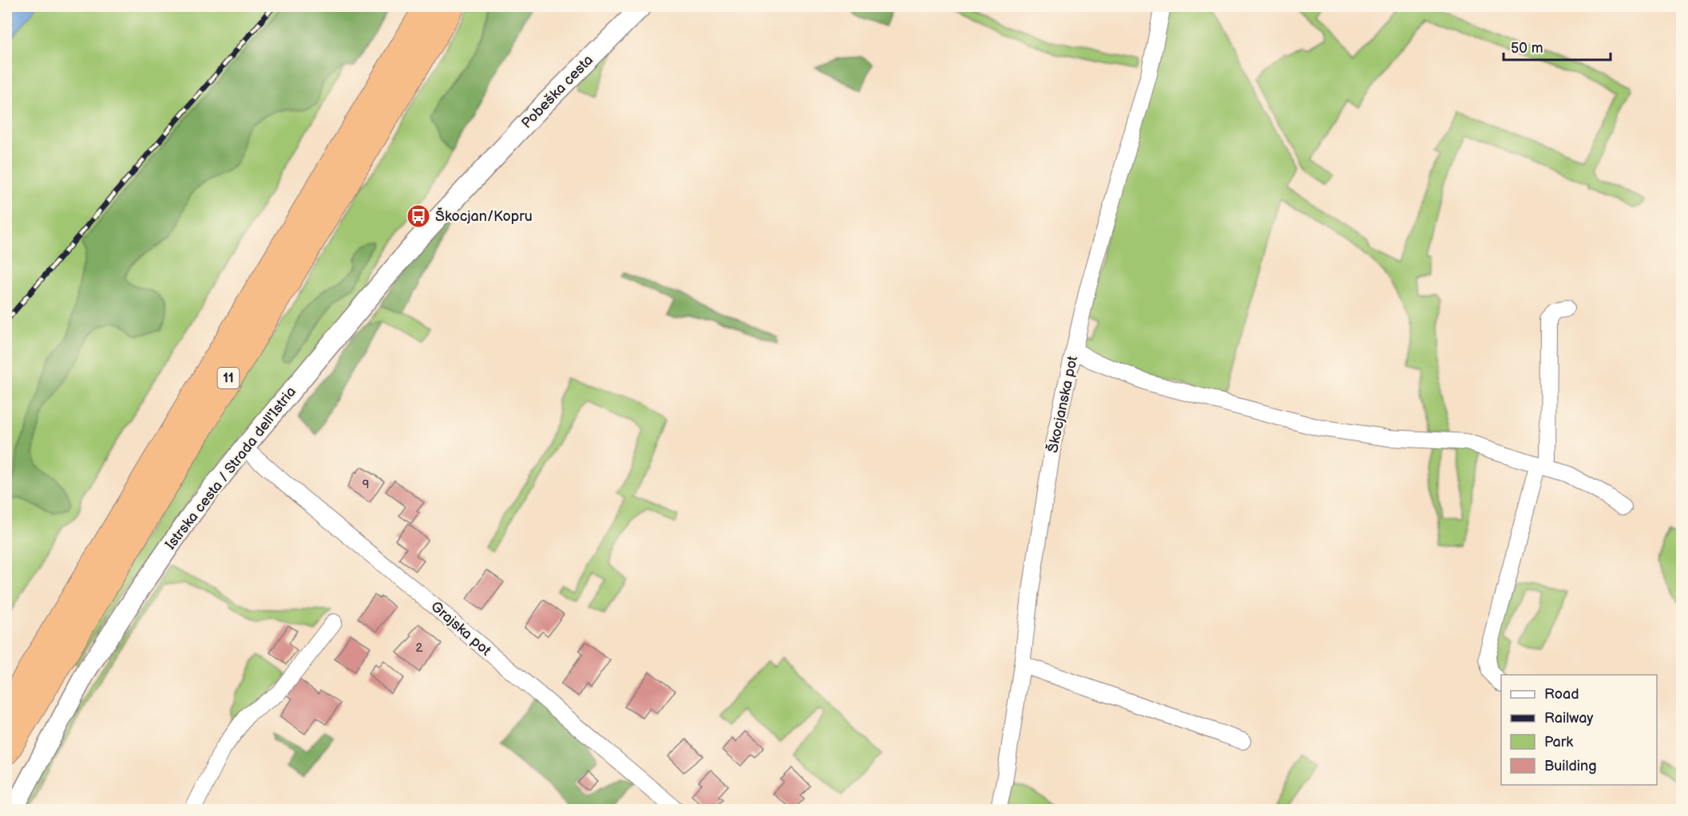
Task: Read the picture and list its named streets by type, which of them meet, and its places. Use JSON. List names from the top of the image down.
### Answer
{
  "streets": {
    "highway": ["11"],
    "street": [
      "Pobeška cesta",
      "Škocjanska pot",
      "Istrska cesta / Strada dell'Istria",
      "Grajska pot"
    ]
  },
  "crossings": [
    ["Pobeška cesta", "Istrska cesta / Strada dell'Istria"],
    ["Istrska cesta / Strada dell'Istria", "Grajska pot"]
  ],
  "places": {
    "bus stop": ["Škocjan/Kopru"]
  },
  "house_numbers": ["9", "2"],
  "legend": [
    "Road",
    "Railway",
    "Park",
    "Building"
  ],
  "scale_bar": "50 m"
}
